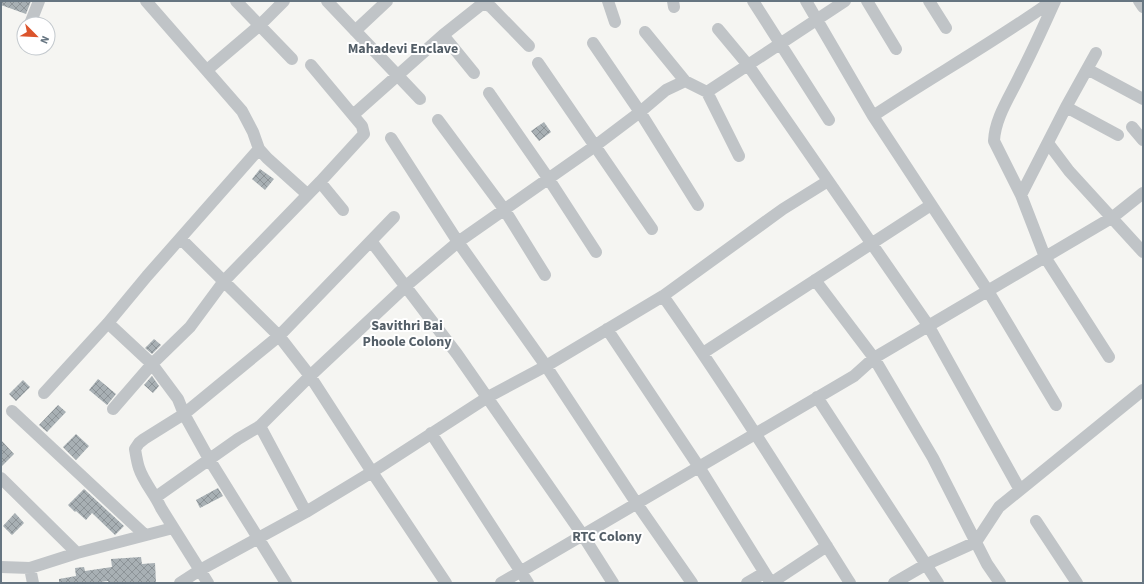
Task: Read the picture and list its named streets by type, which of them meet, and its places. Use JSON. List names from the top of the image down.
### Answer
{
  "districts": ["Mahadevi Enclave", "Savithri Bai Phoole Colony", "RTC Colony"],
  "north": "bottom right"
}
